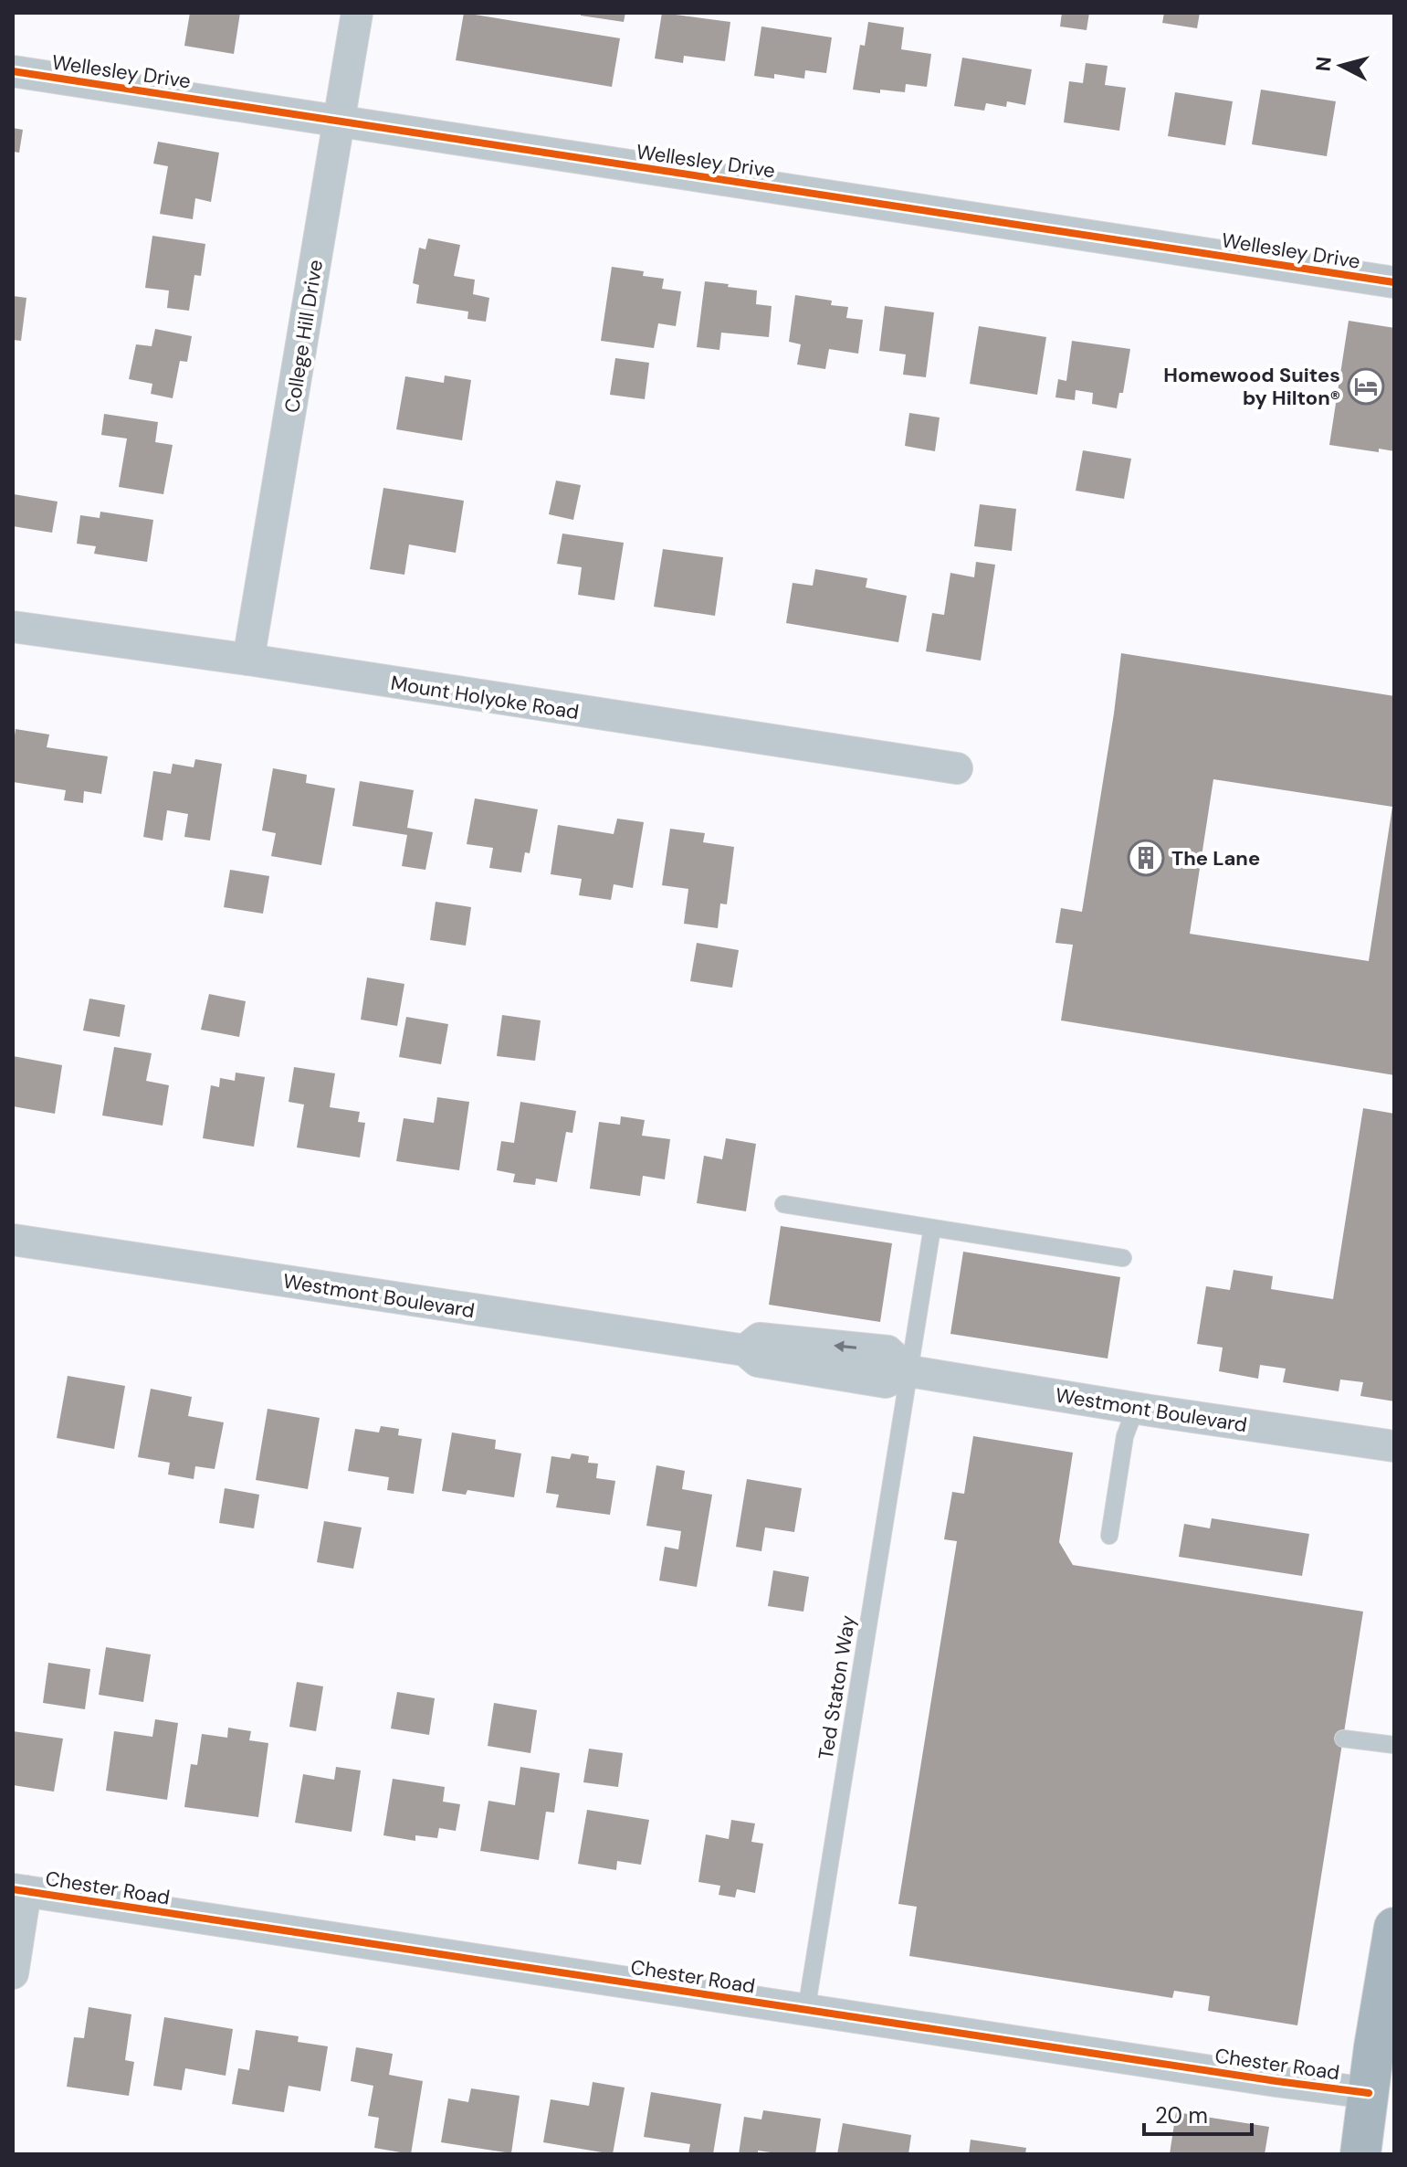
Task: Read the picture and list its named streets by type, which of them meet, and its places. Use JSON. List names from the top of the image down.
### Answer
{
  "streets": {
    "street": [
      "Wellesley Drive",
      "College Hill Drive",
      "Mount Holyoke Road",
      "Westmont Boulevard",
      "Chester Road"
    ],
    "lane": ["Ted Staton Way"]
  },
  "crossings": [
    ["Wellesley Drive", "College Hill Drive"],
    ["College Hill Drive", "Mount Holyoke Road"],
    ["Westmont Boulevard", "Ted Staton Way"],
    ["Ted Staton Way", "Chester Road"]
  ],
  "places": {
    "hotel": ["Homewood Suites by Hilton®"],
    "building": ["The Lane"]
  },
  "scale_bar": "20 m",
  "north": "left"
}
